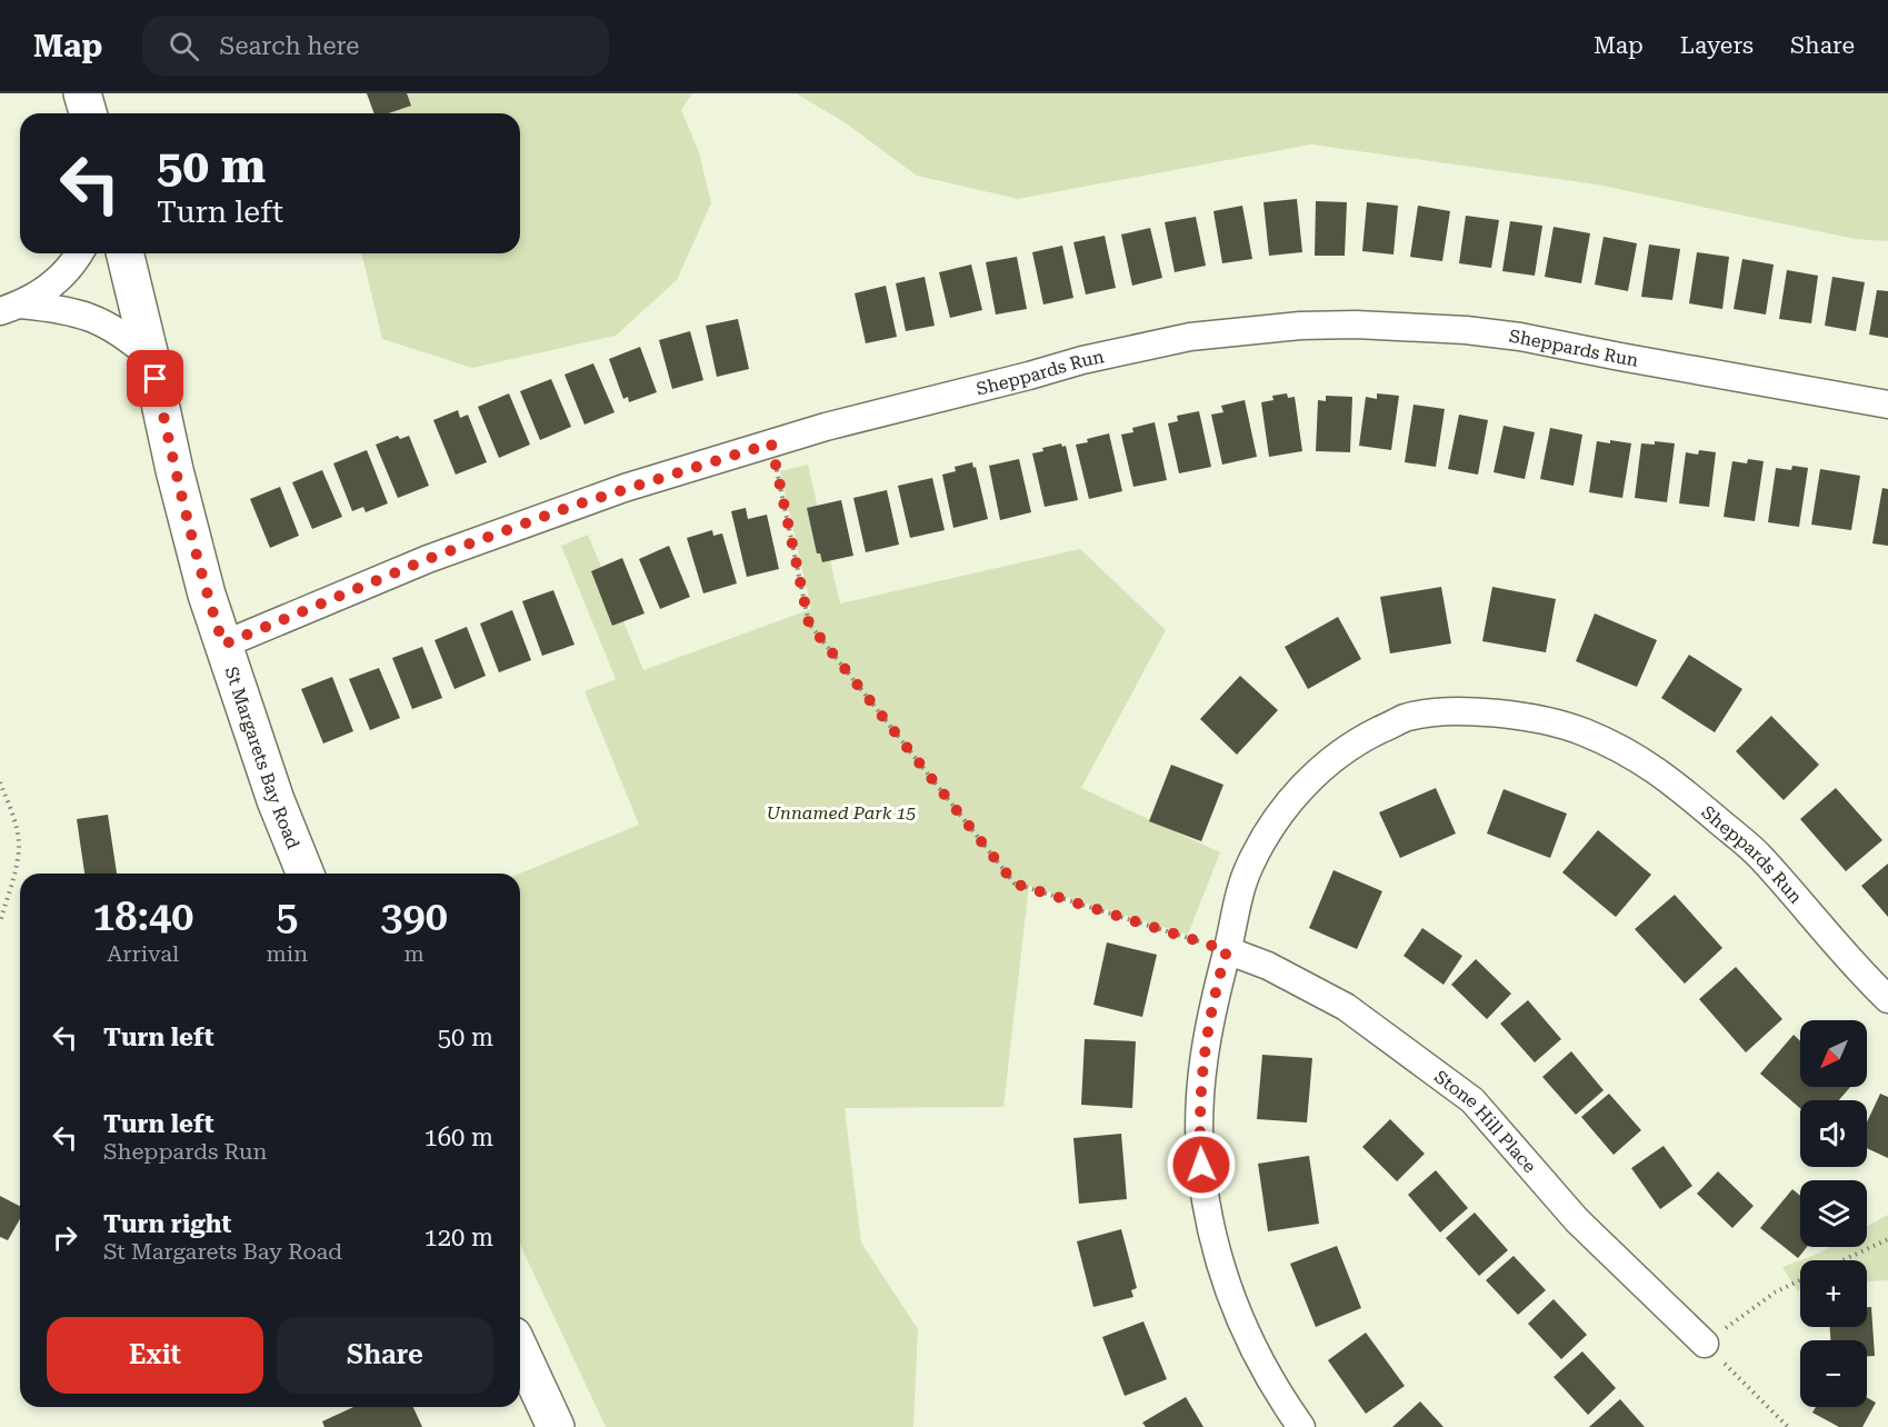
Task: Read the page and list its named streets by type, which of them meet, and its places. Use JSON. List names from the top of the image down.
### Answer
{
  "streets": {
    "main road": ["St Margarets Bay Road"],
    "street": ["Sheppards Run", "Stone Hill Place"]
  },
  "crossings": [
    ["Sheppards Run", "St Margarets Bay Road"],
    ["Sheppards Run", "Stone Hill Place"]
  ],
  "parks": ["Unnamed Park 15"],
  "north": "bottom left",
  "page": {
    "header": "Map",
    "search": "Search here",
    "nav": ["Map", "Layers", "Share"],
    "turn": ["50 m", "Turn left"],
    "eta": [
      "18:40",
      "Arrival",
      "5",
      "min",
      "390",
      "m"
    ],
    "list": [
      {
        "name": "Turn left",
        "value": "50 m"
      },
      {
        "name": "Turn left",
        "note": "Sheppards Run",
        "value": "160 m"
      },
      {
        "name": "Turn right",
        "note": "St Margarets Bay Road",
        "value": "120 m"
      }
    ],
    "map_buttons": ["+", "−"],
    "buttons": ["Exit", "Share"]
  }
}
